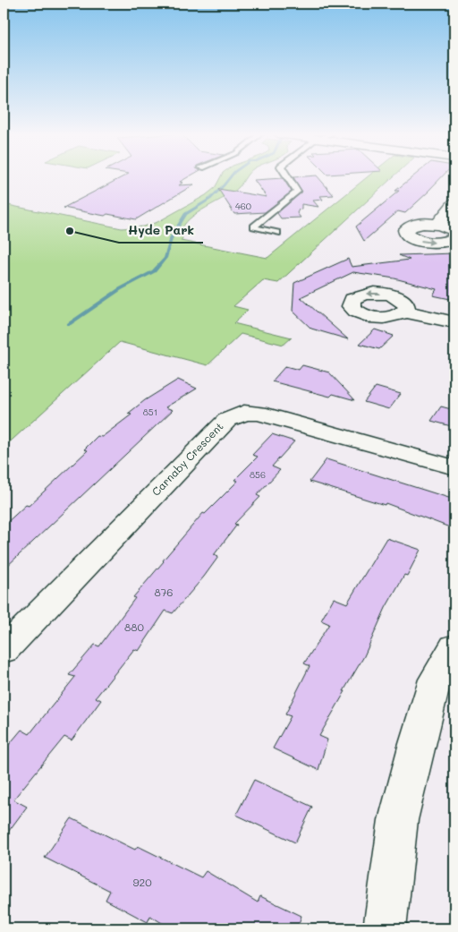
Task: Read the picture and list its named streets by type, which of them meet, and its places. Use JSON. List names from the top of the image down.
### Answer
{
  "streets": {
    "street": ["Carnaby Crescent"]
  },
  "places": ["Hyde Park"],
  "house_numbers": [
    "460",
    "851",
    "856",
    "876",
    "880",
    "920"
  ]
}
